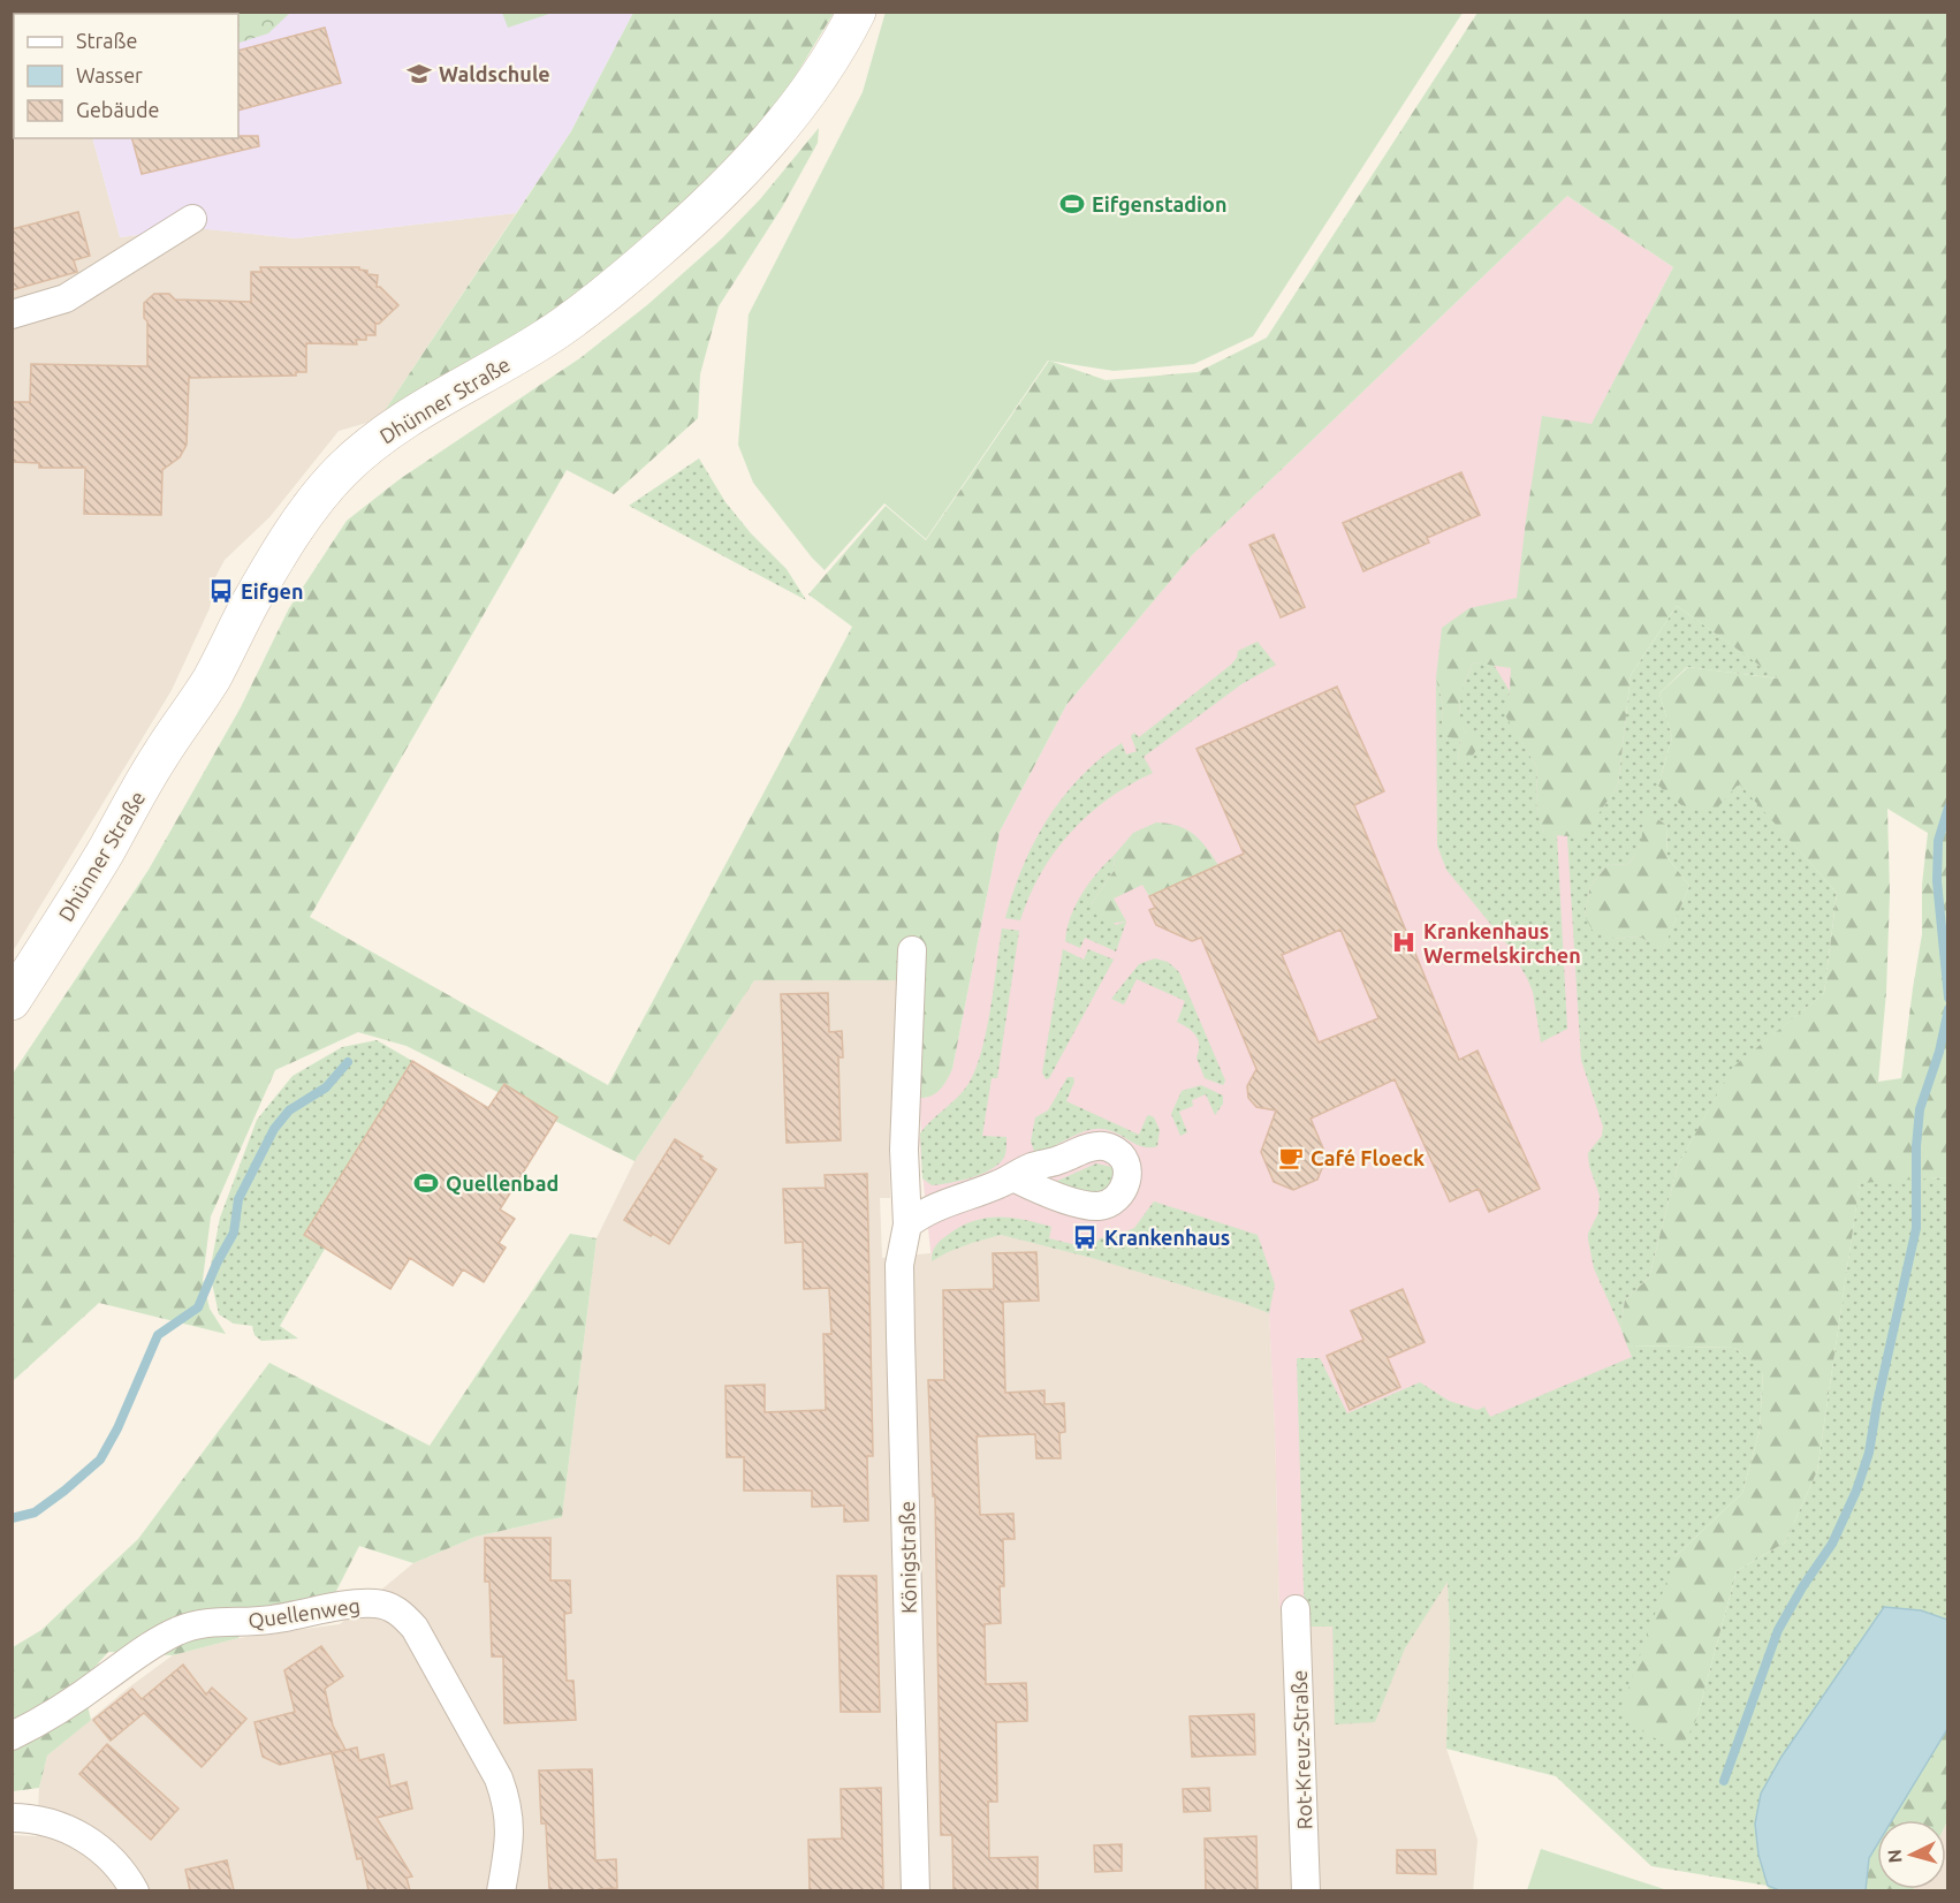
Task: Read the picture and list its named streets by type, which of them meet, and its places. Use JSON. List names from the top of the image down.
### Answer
{
  "streets": {
    "main road": ["Dhünner Straße"],
    "street": ["Königstraße", "Quellenweg", "Rot-Kreuz-Straße"]
  },
  "places": {
    "school or university": ["Waldschule"],
    "sports": ["Eifgenstadion", "Quellenbad"],
    "bus stop": ["Eifgen", "Krankenhaus"],
    "hospital": ["Krankenhaus Wermelskirchen"],
    "cafe": ["Café Floeck"]
  },
  "legend": ["Straße", "Wasser", "Gebäude"],
  "north": "left"
}
